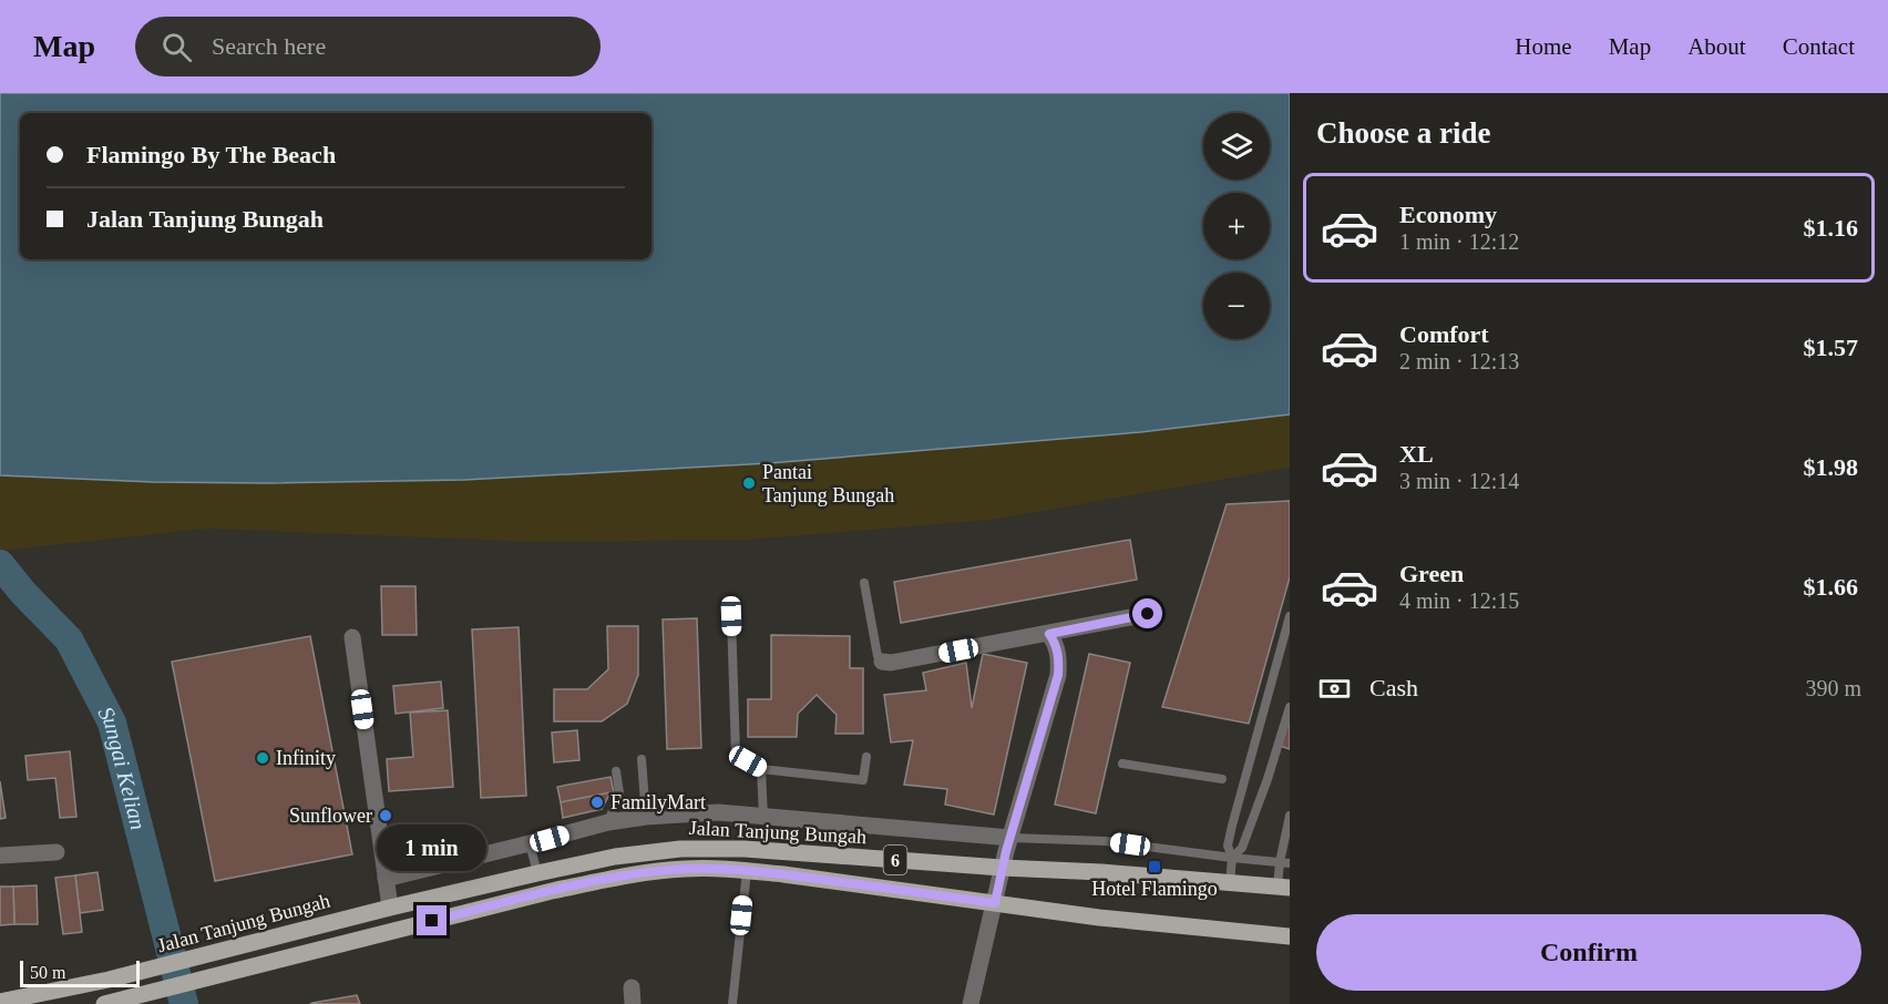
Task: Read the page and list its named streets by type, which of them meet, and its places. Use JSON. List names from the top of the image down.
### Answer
{
  "streets": {
    "main road": ["Jalan Tanjung Bungah", "6"]
  },
  "water": ["Sungai Kelian"],
  "places": {
    "other": [
      "Pantai Tanjung Bungah",
      "Infinity",
      "FamilyMart",
      "Sunflower"
    ],
    "transit": ["Hotel Flamingo"]
  },
  "scale_bar": "50 m",
  "page": {
    "header": "Map",
    "search": "Search here",
    "nav": [
      "Home",
      "Map",
      "About",
      "Contact"
    ],
    "heading": "Choose a ride",
    "map_buttons": ["+", "−"],
    "banner": ["Flamingo By The Beach", "Jalan Tanjung Bungah"],
    "list": [
      {
        "name": "Economy",
        "note": "1 min · 12:12",
        "value": "$1.16"
      },
      {
        "name": "Comfort",
        "note": "2 min · 12:13",
        "value": "$1.57"
      },
      {
        "name": "XL",
        "note": "3 min · 12:14",
        "value": "$1.98"
      },
      {
        "name": "Green",
        "note": "4 min · 12:15",
        "value": "$1.66"
      }
    ],
    "pay": ["Cash", "390 m"],
    "bubble": "1 min",
    "buttons": "Confirm",
    "scale": "50 m"
  }
}
